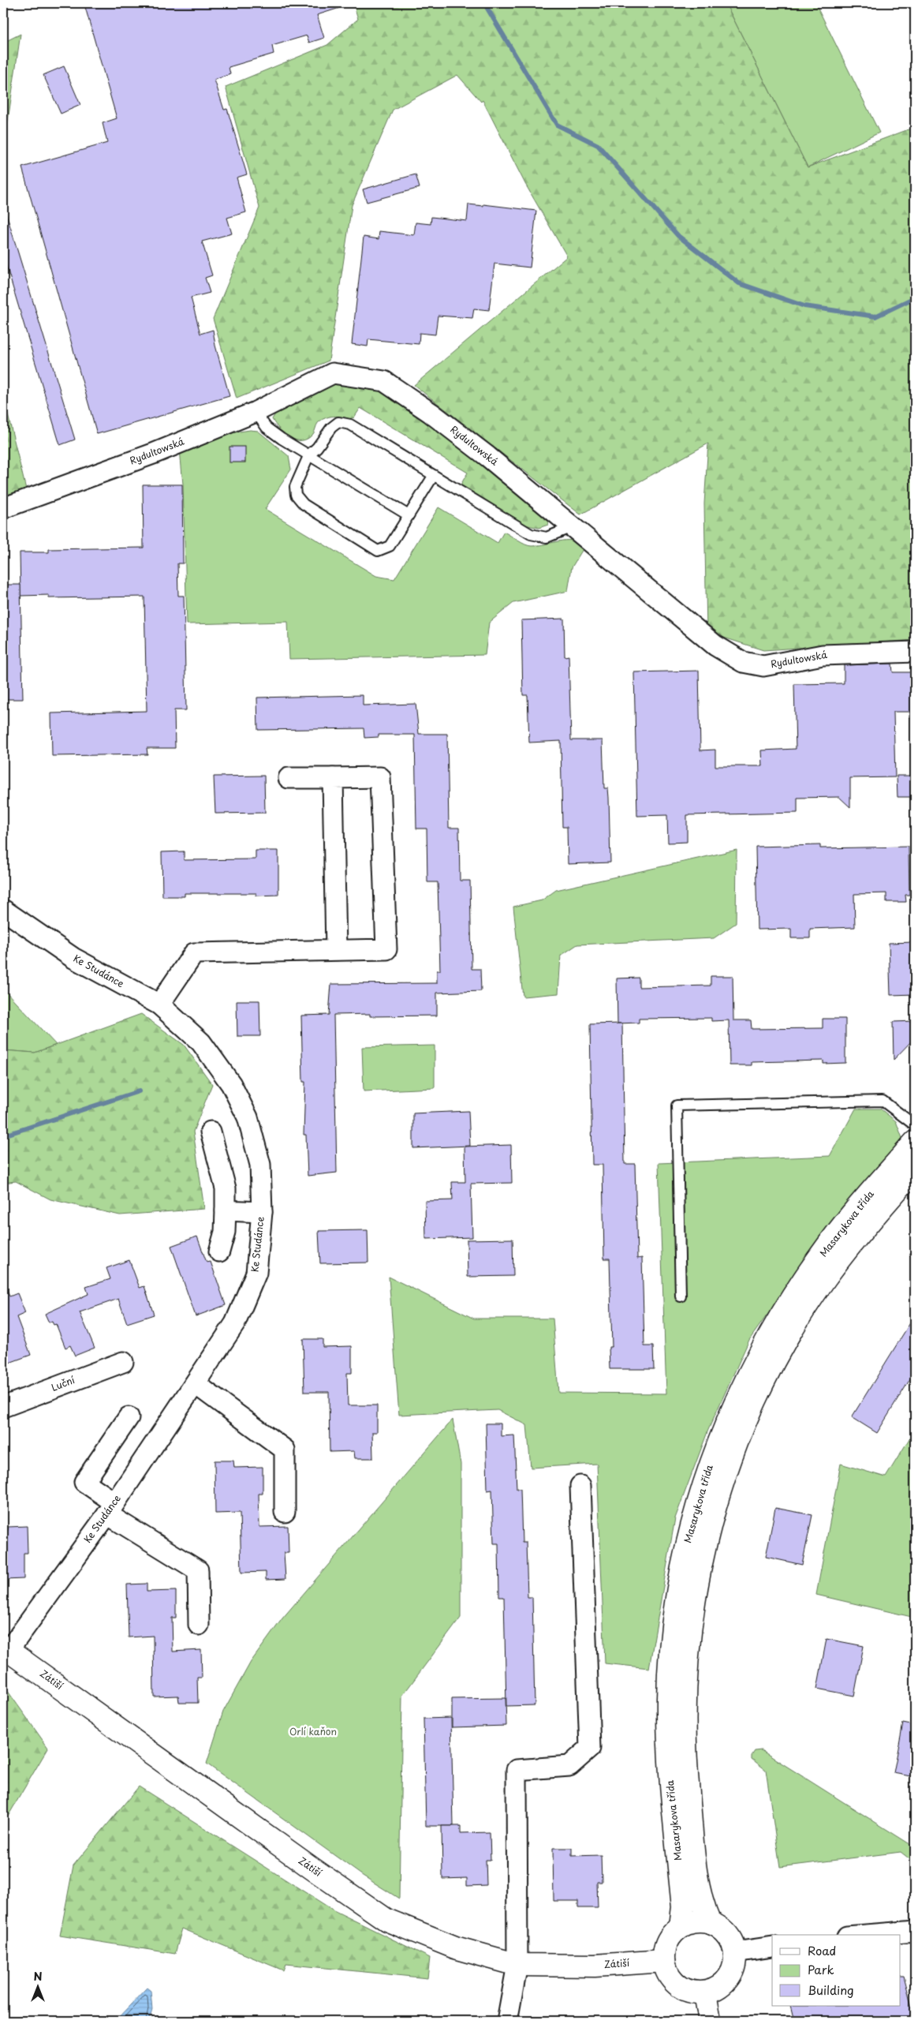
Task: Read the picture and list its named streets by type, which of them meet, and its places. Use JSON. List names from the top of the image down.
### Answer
{
  "streets": {
    "street": [
      "Rydultowská",
      "Ke Studánce",
      "Masarykova třída",
      "Luční",
      "Zátiší"
    ]
  },
  "crossings": [
    ["Ke Studánce", "Zátiší"],
    ["Masarykova třída", "Zátiší"]
  ],
  "parks": ["Orlí kaňon"],
  "legend": ["Road", "Park", "Building"],
  "north": "top"
}
